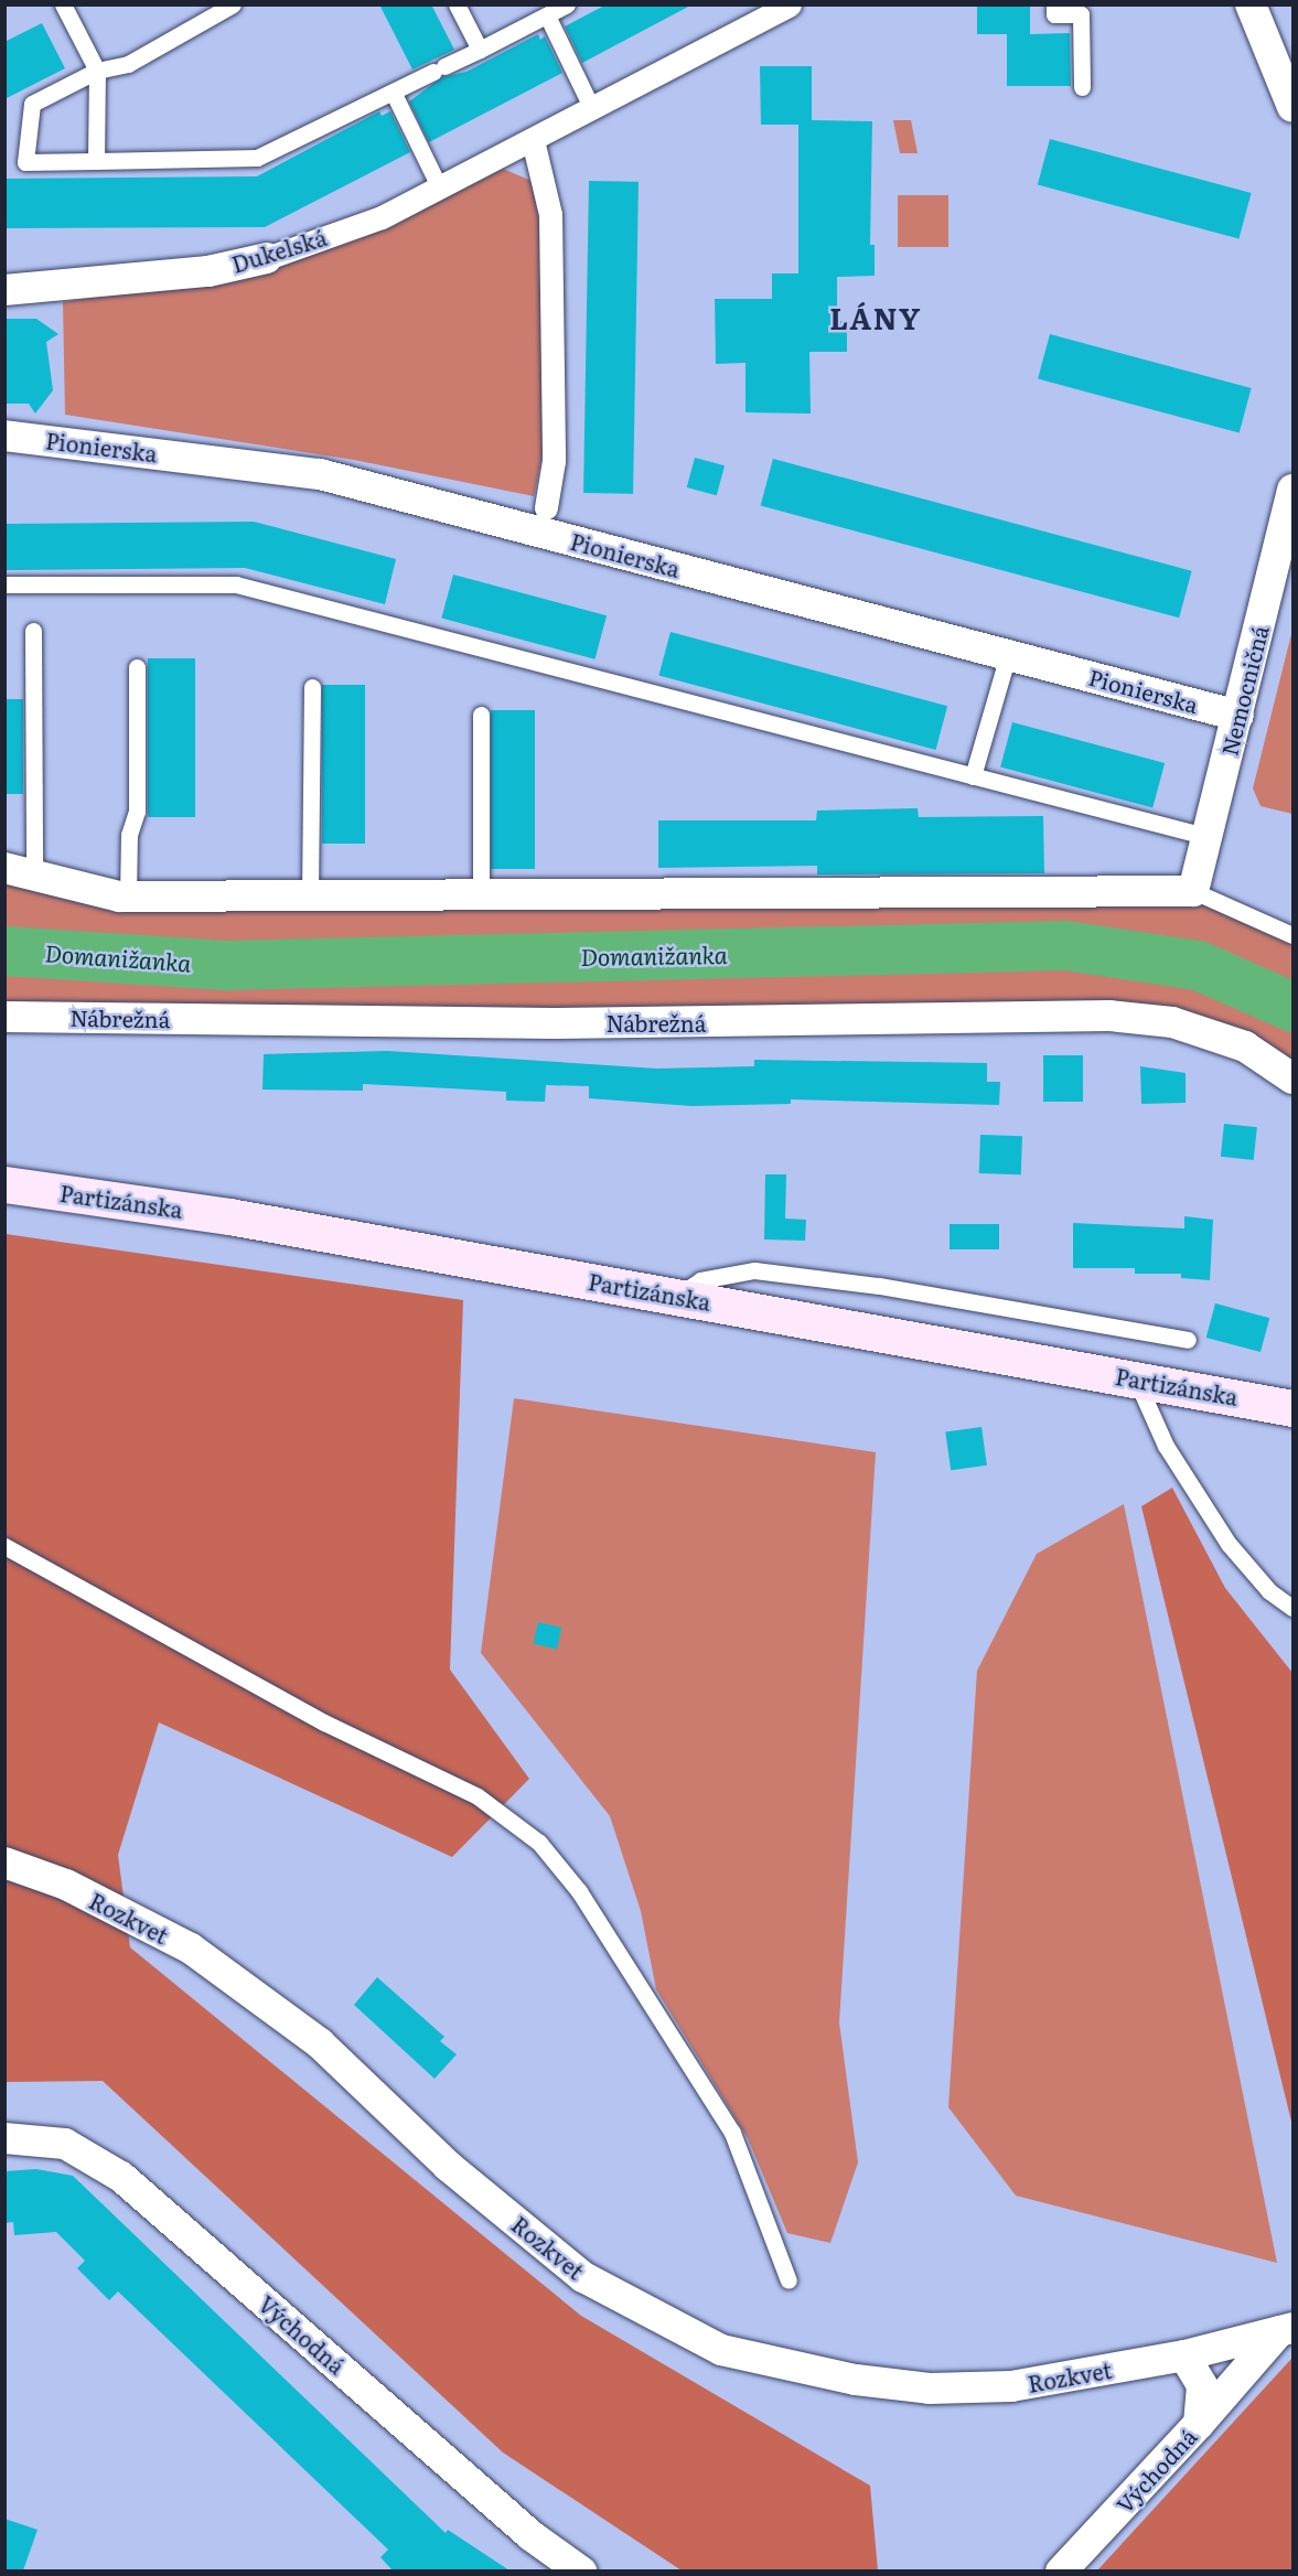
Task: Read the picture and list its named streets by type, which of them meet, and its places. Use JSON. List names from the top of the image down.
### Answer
{
  "streets": {
    "main road": ["Partizánska"],
    "street": [
      "Dukelská",
      "Pionierska",
      "Nemocničná",
      "Nábrežná",
      "Rozkvet",
      "Východná"
    ]
  },
  "crossings": [
    ["Pionierska", "Nemocničná"],
    ["Rozkvet", "Východná"]
  ],
  "districts": ["LÁNY"],
  "water": ["Domanižanka"]
}
